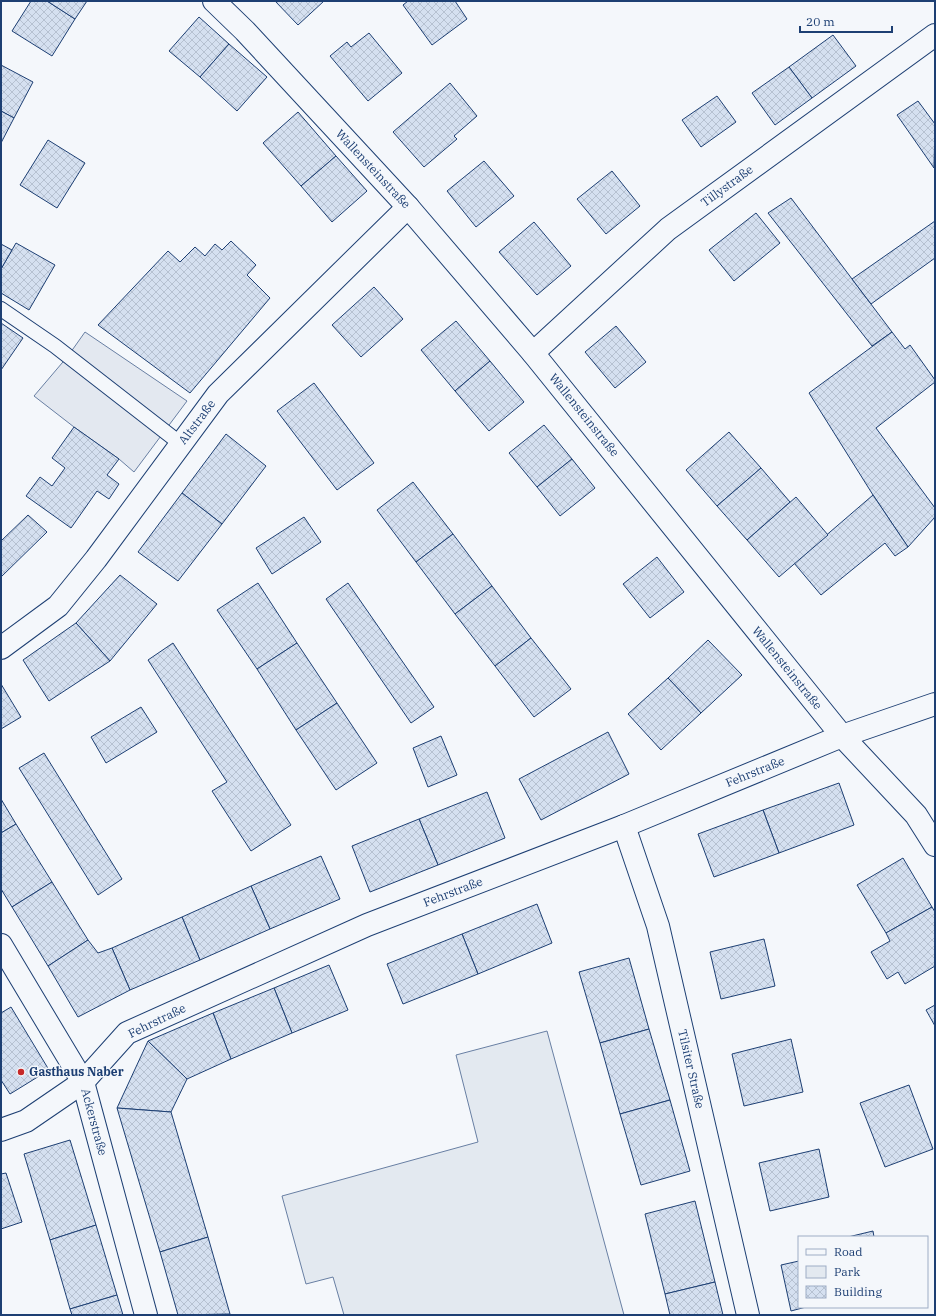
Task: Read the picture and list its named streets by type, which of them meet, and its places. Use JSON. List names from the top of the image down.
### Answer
{
  "streets": {
    "street": [
      "Wallensteinstraße",
      "Tillystraße",
      "Altstraße",
      "Fehrstraße",
      "Tilsiter Straße",
      "Ackerstraße"
    ]
  },
  "crossings": [
    ["Wallensteinstraße", "Tillystraße"],
    ["Wallensteinstraße", "Altstraße"],
    ["Wallensteinstraße", "Fehrstraße"],
    ["Fehrstraße", "Tilsiter Straße"],
    ["Fehrstraße", "Ackerstraße"]
  ],
  "places": ["Gasthaus Naber"],
  "legend": ["Road", "Park", "Building"],
  "scale_bar": "20 m"
}
